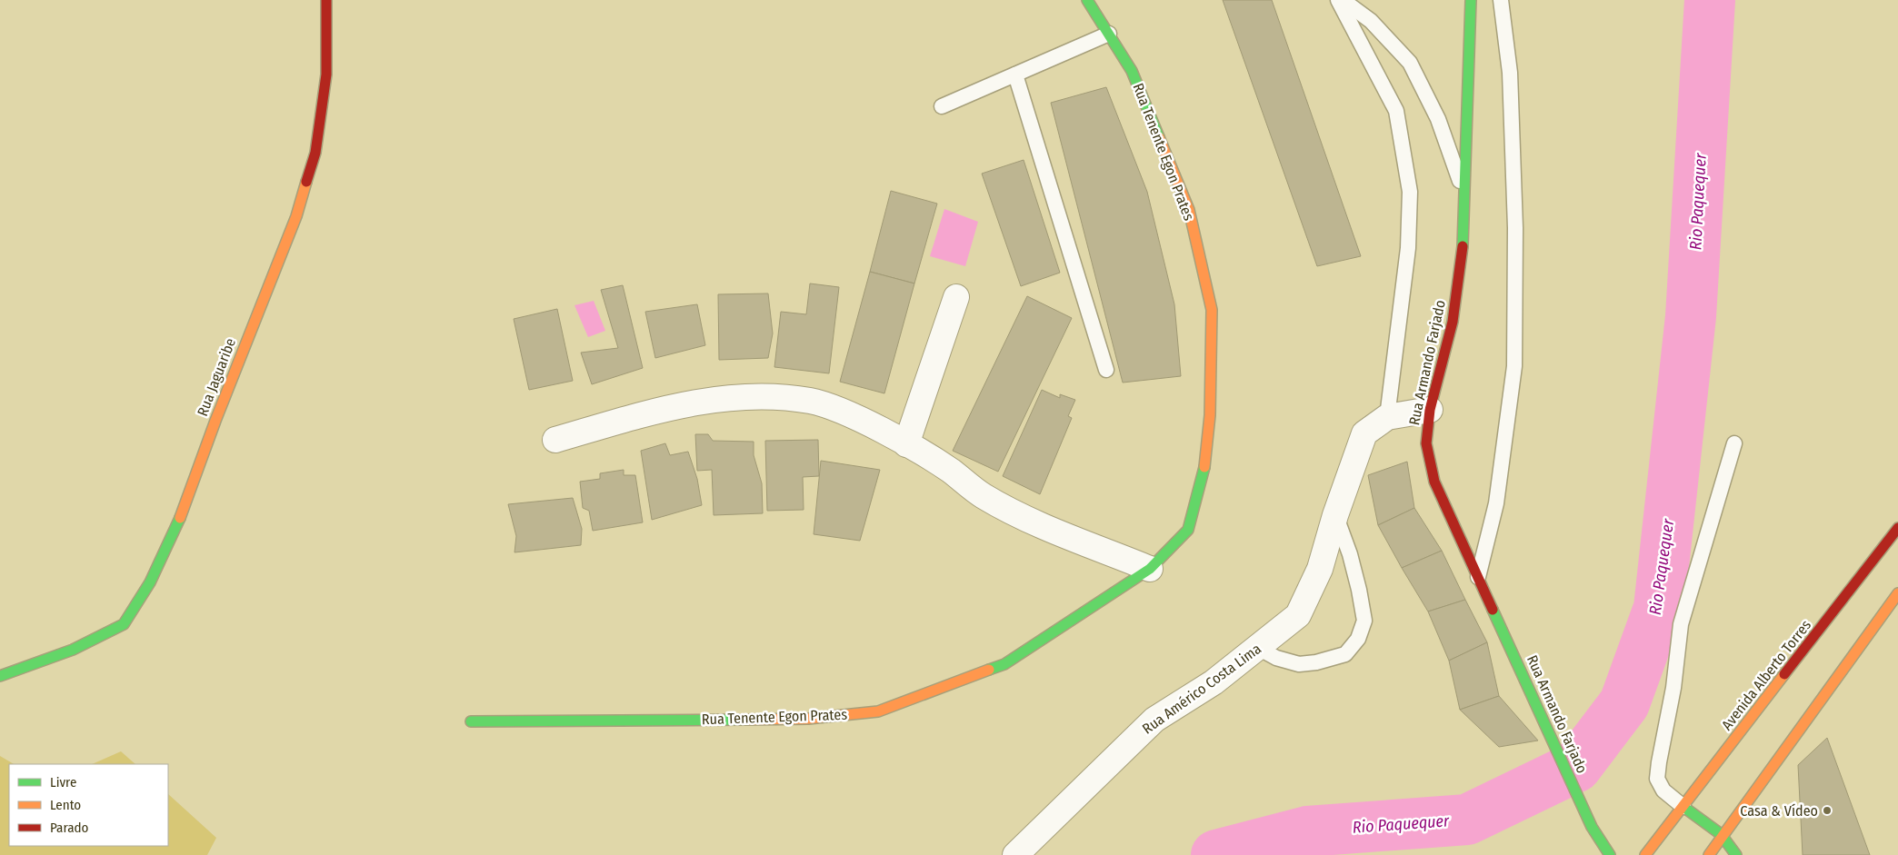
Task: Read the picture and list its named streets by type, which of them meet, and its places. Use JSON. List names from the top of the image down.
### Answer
{
  "streets": {
    "street": [
      "Rua Tenente Egon Prates",
      "Rua Armando Farjado",
      "Rua Jaguaribe",
      "Avenida Alberto Torres",
      "Rua Américo Costa Lima"
    ]
  },
  "crossings": [
    ["Rua Armando Farjado", "Rua Américo Costa Lima"]
  ],
  "water": ["Rio Paquequer"],
  "places": ["Casa & Vídeo"],
  "legend": ["Livre", "Lento", "Parado"]
}
